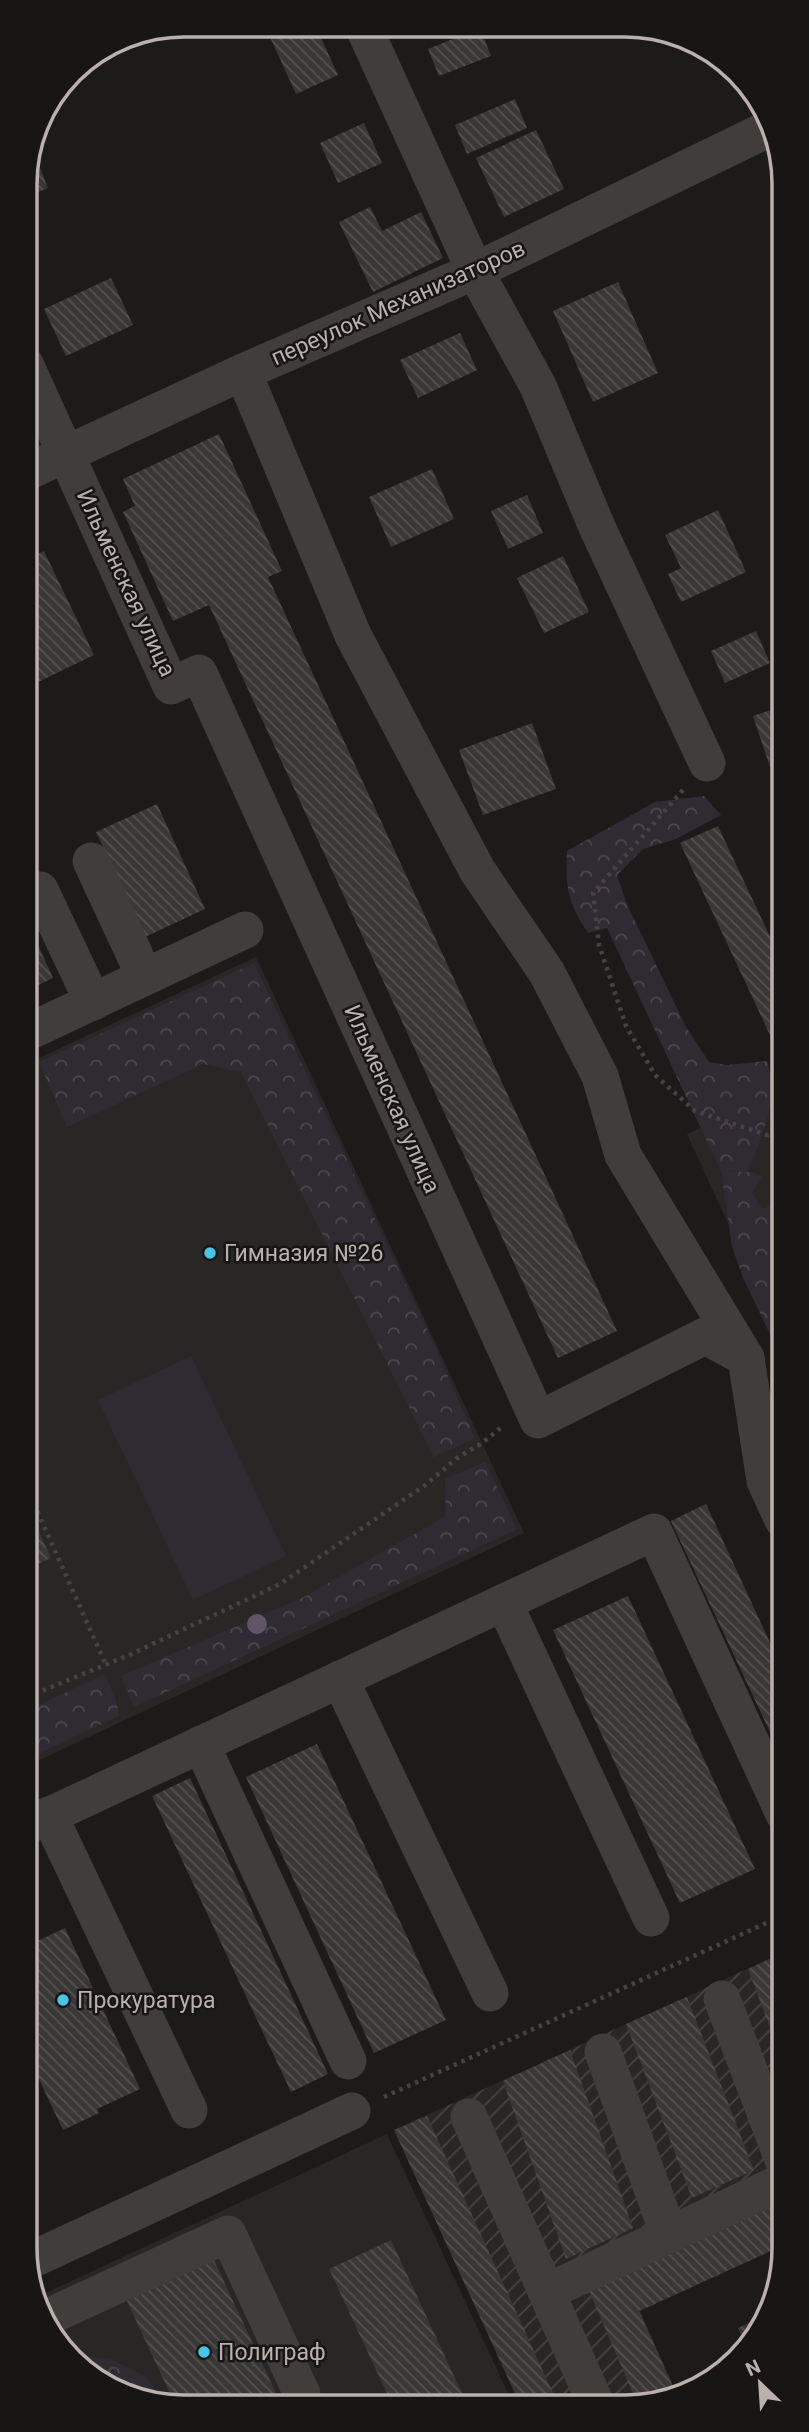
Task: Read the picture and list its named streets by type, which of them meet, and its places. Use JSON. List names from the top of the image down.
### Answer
{
  "streets": {
    "street": ["переулок Механизаторов", "Ильменская улица"]
  },
  "crossings": [
    ["переулок Механизаторов", "Ильменская улица"]
  ],
  "places": ["Гимназия №26", "Прокуратура", "Полиграф"],
  "north": "top left"
}
